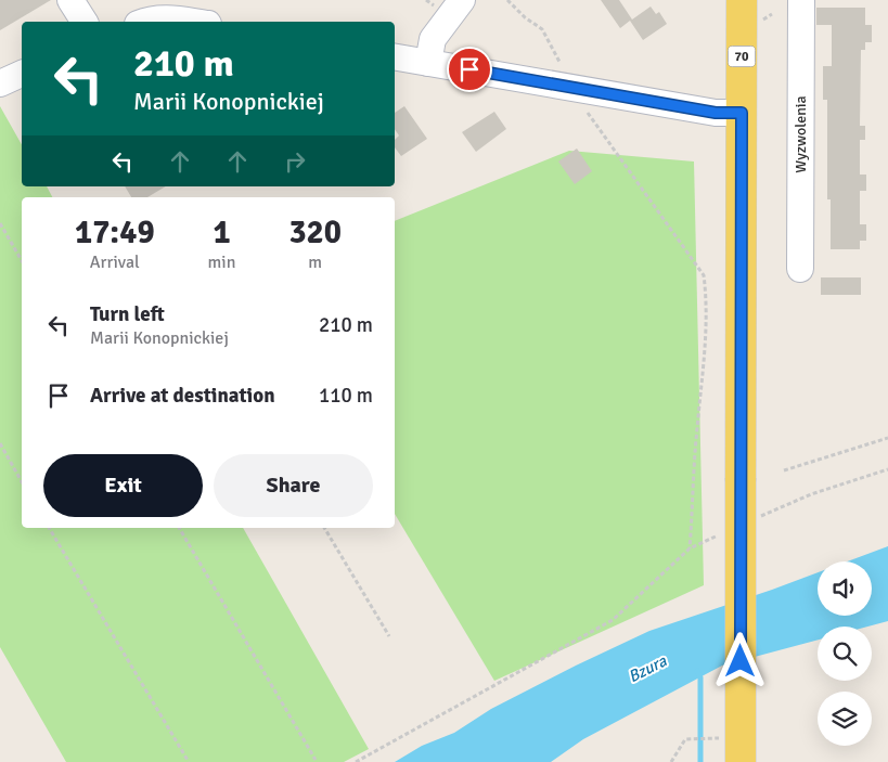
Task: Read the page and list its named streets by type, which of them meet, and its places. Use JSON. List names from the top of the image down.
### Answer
{
  "streets": {
    "main road": ["70"],
    "street": ["Wyzwolenia"]
  },
  "water": ["Bzura"],
  "page": {
    "turn": ["210 m", "Marii Konopnickiej"],
    "eta": [
      "17:49",
      "Arrival",
      "1",
      "min",
      "320",
      "m"
    ],
    "list": [
      {
        "name": "Turn left",
        "note": "Marii Konopnickiej",
        "value": "210 m"
      },
      {
        "name": "Arrive at destination",
        "value": "110 m"
      }
    ],
    "buttons": ["Exit", "Share"]
  }
}
